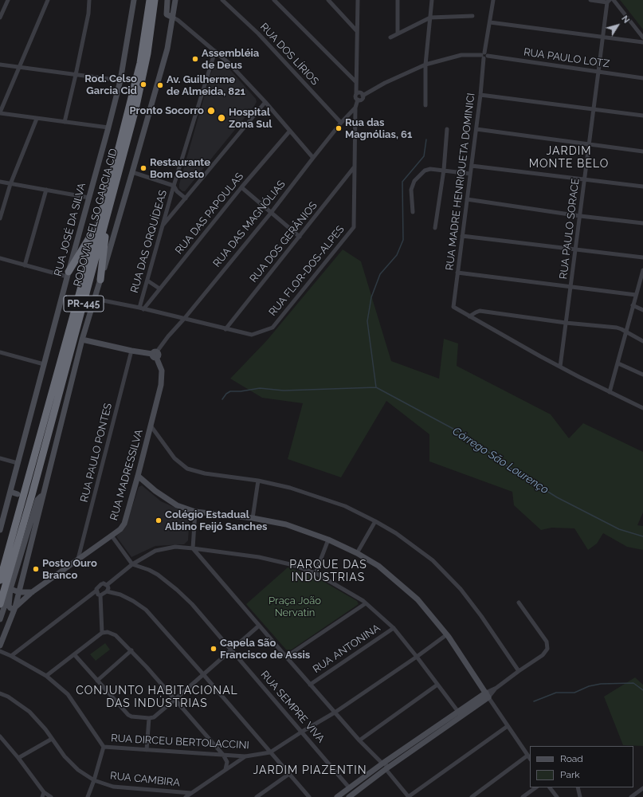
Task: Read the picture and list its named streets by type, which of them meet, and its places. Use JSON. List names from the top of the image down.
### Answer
{
  "streets": {
    "highway": ["RODOVIA CELSO GARCIA CID", "PR-445"],
    "street": [
      "RUA DOS LÍRIOS",
      "RUA PAULO LOTZ",
      "RUA MADRE HENRIQUETA DOMINICI",
      "RUA DAS PAPOULAS",
      "RUA DAS MAGNÓLIAS",
      "RUA PAULO SORACE",
      "RUA JOSÉ DA SILVA",
      "RUA DAS ORQUÍDEAS",
      "RUA DOS GERÂNIOS",
      "RUA FLOR-DOS-ALPES",
      "RUA PAULO PONTES",
      "RUA MADRESSILVA",
      "RUA ANTONINA",
      "RUA SEMPRE VIVA",
      "RUA DIRCEU BERTOLACCINI",
      "RUA CAMBIRA"
    ]
  },
  "crossings": [
    ["RUA DOS LÍRIOS", "RUA DAS MAGNÓLIAS"],
    ["RUA PAULO LOTZ", "RUA MADRE HENRIQUETA DOMINICI"],
    ["RUA PAULO LOTZ", "RUA PAULO SORACE"],
    ["RUA PAULO LOTZ", "RUA FLOR-DOS-ALPES"],
    ["RUA DAS PAPOULAS", "RUA DAS ORQUÍDEAS"],
    ["RUA DAS PAPOULAS", "RUA FLOR-DOS-ALPES"],
    ["RUA DAS MAGNÓLIAS", "RUA FLOR-DOS-ALPES"],
    ["RUA DAS MAGNÓLIAS", "RUA MADRESSILVA"],
    ["RUA DAS ORQUÍDEAS", "RUA FLOR-DOS-ALPES"],
    ["RUA DOS GERÂNIOS", "RUA FLOR-DOS-ALPES"],
    ["RUA PAULO PONTES", "RUA MADRESSILVA"],
    ["RUA SEMPRE VIVA", "RUA DIRCEU BERTOLACCINI"]
  ],
  "districts": [
    "JARDIM MONTE BELO",
    "PARQUE DAS INDÚSTRIAS",
    "CONJUNTO HABITACIONAL DAS INDÚSTRIAS",
    "JARDIM PIAZENTIN"
  ],
  "water": ["Córrego São Lourenço"],
  "parks": ["Praça João Nervatin"],
  "places": [
    "Assembléia de Deus",
    "Rod. Celso Garcia Cid",
    "Av. Guilherme de Almeida, 821",
    "Pronto Socorro",
    "Hospital Zona Sul",
    "Rua das Magnólias, 61",
    "Restaurante Bom Gosto",
    "Colégio Estadual Albino Feijó Sanches",
    "Posto Ouro Branco",
    "Capela São Francisco de Assis"
  ],
  "legend": ["Road", "Park"],
  "north": "top right"
}
